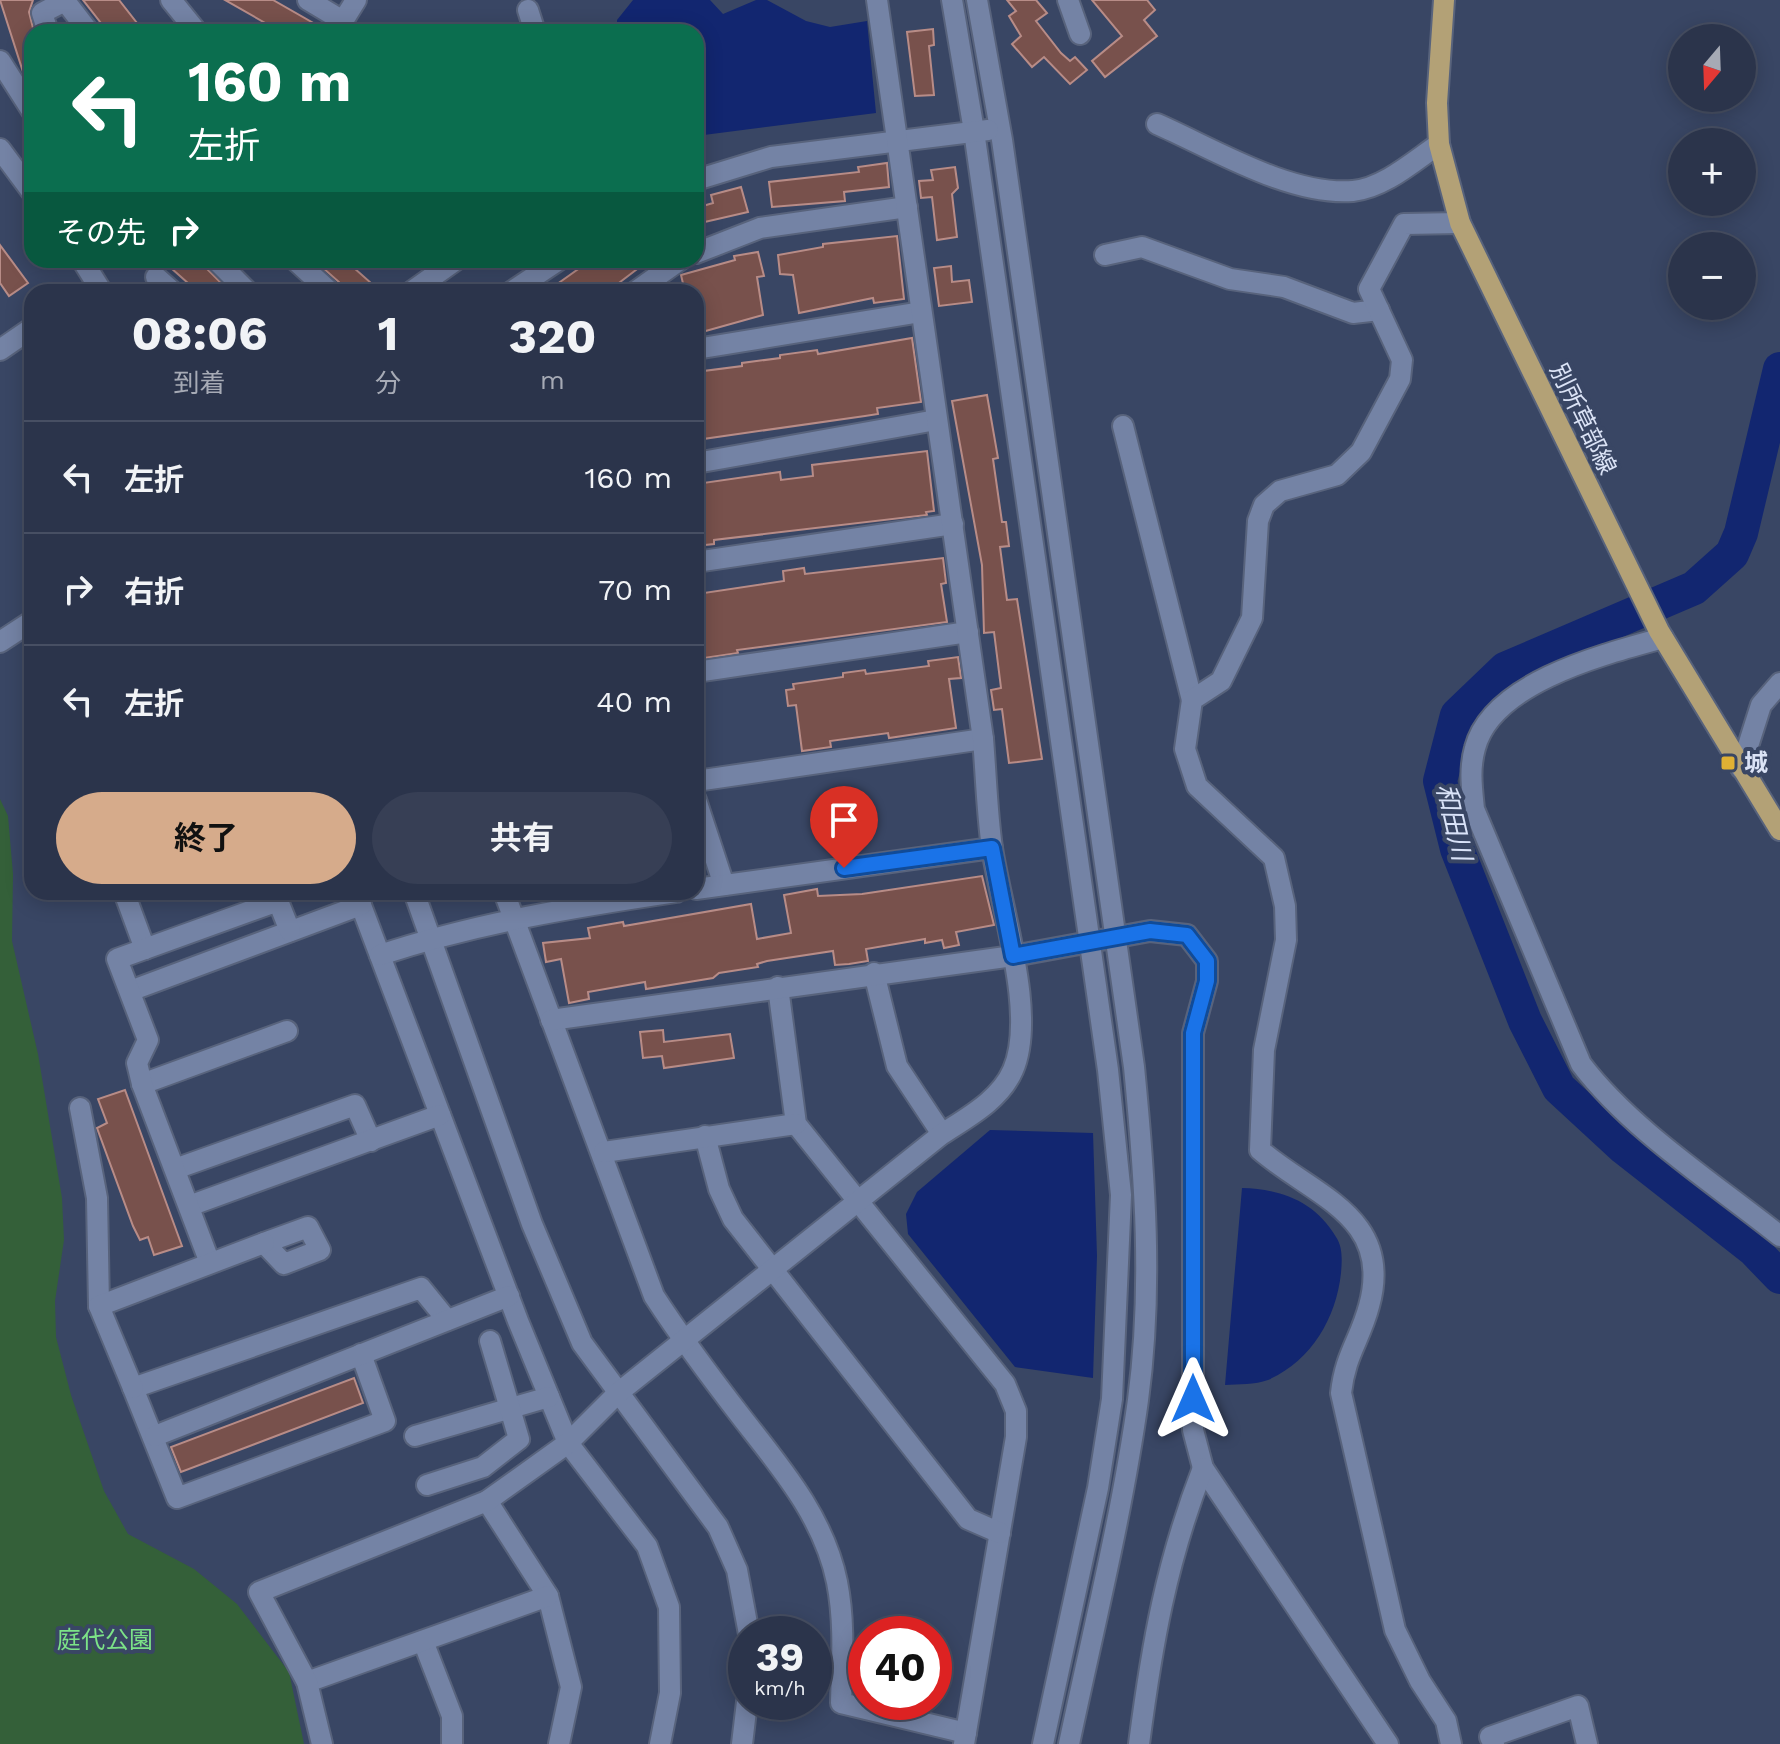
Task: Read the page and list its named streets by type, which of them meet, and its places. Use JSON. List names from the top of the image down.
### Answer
{
  "streets": {
    "main road": ["別所草部線"]
  },
  "water": ["和田川"],
  "parks": ["庭代公園"],
  "places": {
    "transit": ["城"]
  },
  "north": "bottom",
  "page": {
    "map_buttons": ["+", "−"],
    "turn": ["160 m", "左折"],
    "then": "その先",
    "eta": [
      "08:06",
      "到着",
      "1",
      "分",
      "320",
      "m"
    ],
    "list": [
      {
        "name": "左折",
        "value": "160 m"
      },
      {
        "name": "右折",
        "value": "70 m"
      },
      {
        "name": "左折",
        "value": "40 m"
      }
    ],
    "buttons": ["終了", "共有"],
    "speed": "39 km/h",
    "limit": "40"
  }
}
